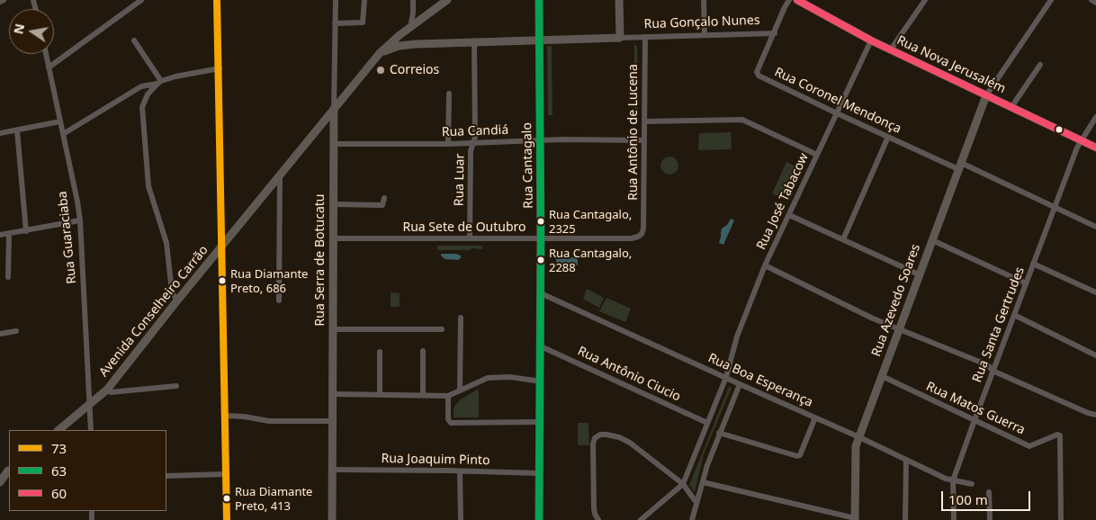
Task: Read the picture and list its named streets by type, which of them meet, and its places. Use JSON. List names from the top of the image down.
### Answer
{
  "streets": {
    "street": [
      "Rua Gonçalo Nunes",
      "Rua Nova Jerusalém",
      "Rua Coronel Mendonça",
      "Rua Candiá",
      "Rua Antônio de Lucena",
      "Rua Cantagalo",
      "Rua Luar",
      "Rua José Tabacow",
      "Rua Sete de Outubro",
      "Rua Guaraciaba",
      "Rua Serra de Botucatu",
      "Rua Azevedo Soares",
      "Avenida Conselheiro Carrão",
      "Rua Santa Gertrudes",
      "Rua Antônio Ciucio",
      "Rua Boa Esperança",
      "Rua Matos Guerra",
      "Rua Joaquim Pinto"
    ]
  },
  "crossings": [
    ["Rua Gonçalo Nunes", "Rua Coronel Mendonça"],
    ["Rua Gonçalo Nunes", "Rua Antônio de Lucena"],
    ["Rua Gonçalo Nunes", "Rua Cantagalo"],
    ["Rua Gonçalo Nunes", "Rua Luar"],
    ["Rua Nova Jerusalém", "Rua Coronel Mendonça"],
    ["Rua Nova Jerusalém", "Rua José Tabacow"],
    ["Rua Nova Jerusalém", "Rua Azevedo Soares"],
    ["Rua Nova Jerusalém", "Rua Santa Gertrudes"],
    ["Rua Coronel Mendonça", "Rua José Tabacow"],
    ["Rua Coronel Mendonça", "Rua Azevedo Soares"],
    ["Rua Coronel Mendonça", "Rua Santa Gertrudes"],
    ["Rua Candiá", "Rua Antônio de Lucena"],
    ["Rua Candiá", "Rua Cantagalo"],
    ["Rua Candiá", "Rua Luar"],
    ["Rua Candiá", "Rua Serra de Botucatu"],
    ["Rua Antônio de Lucena", "Rua Sete de Outubro"],
    ["Rua Cantagalo", "Rua Sete de Outubro"],
    ["Rua Cantagalo", "Rua Antônio Ciucio"],
    ["Rua Cantagalo", "Rua Boa Esperança"],
    ["Rua Cantagalo", "Rua Joaquim Pinto"],
    ["Rua Luar", "Rua Sete de Outubro"],
    ["Rua José Tabacow", "Rua Antônio Ciucio"],
    ["Rua José Tabacow", "Rua Boa Esperança"],
    ["Rua Sete de Outubro", "Rua Serra de Botucatu"],
    ["Rua Guaraciaba", "Avenida Conselheiro Carrão"],
    ["Rua Serra de Botucatu", "Avenida Conselheiro Carrão"],
    ["Rua Serra de Botucatu", "Rua Joaquim Pinto"],
    ["Rua Azevedo Soares", "Rua Boa Esperança"],
    ["Rua Azevedo Soares", "Rua Matos Guerra"],
    ["Rua Santa Gertrudes", "Rua Boa Esperança"],
    ["Rua Santa Gertrudes", "Rua Matos Guerra"]
  ],
  "places": [
    "Correios",
    "Rua Cantagalo, 2325",
    "Rua Cantagalo, 2288",
    "Rua Diamante Preto, 686",
    "Rua Diamante Preto, 413"
  ],
  "lines": ["transit line 73", "transit line 63", "transit line 60"],
  "legend": ["73", "63", "60"],
  "scale_bar": "100 m",
  "north": "left"
}
